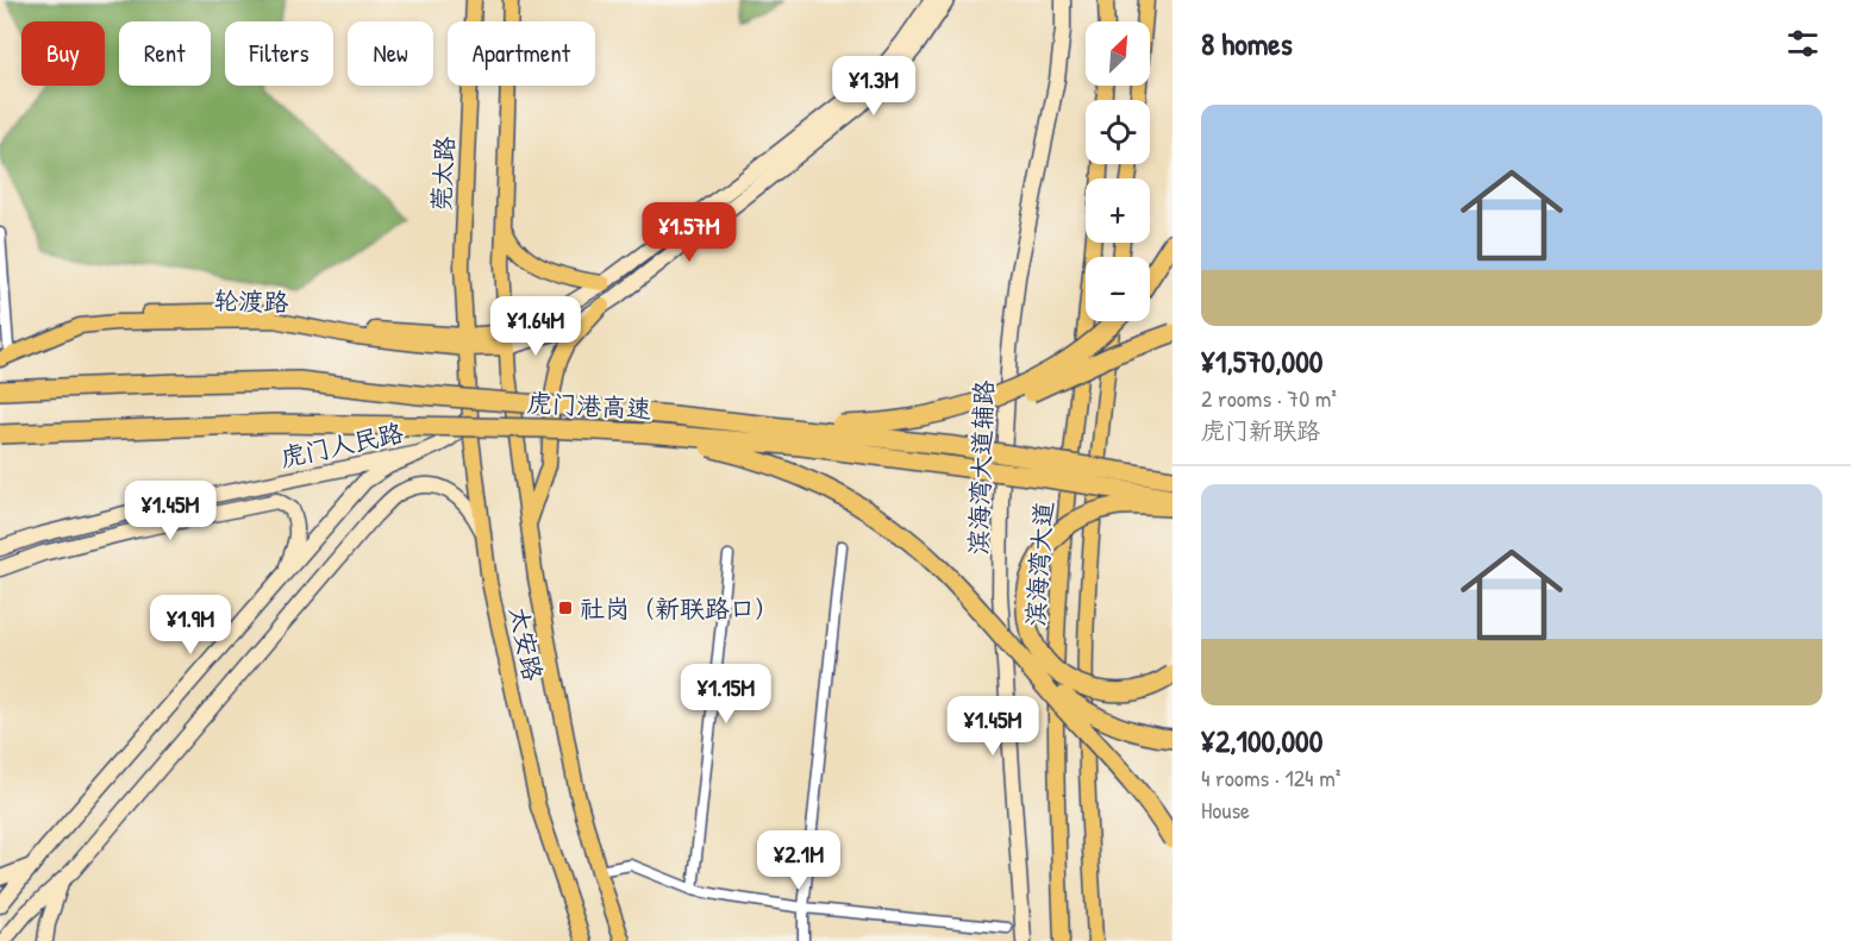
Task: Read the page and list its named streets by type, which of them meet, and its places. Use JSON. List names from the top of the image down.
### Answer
{
  "streets": {
    "highway": ["虎门港高速"],
    "main road": [
      "莞太路",
      "轮渡路",
      "滨海湾大道",
      "太安路"
    ],
    "street": ["虎门人民路", "滨海湾大道辅路"]
  },
  "crossings": [
    ["莞太路", "轮渡路"],
    ["莞太路", "太安路"],
    ["轮渡路", "太安路"],
    ["虎门人民路", "太安路"]
  ],
  "places": {
    "transit": ["社岗（新联路口）"]
  },
  "north": "top right",
  "page": {
    "heading": "8 homes",
    "map_buttons": ["+", "−"],
    "chip": [
      "Buy",
      "Rent",
      "Filters",
      "New",
      "Apartment"
    ],
    "price": [
      "¥1.3M",
      "¥1.57M",
      "¥1.64M",
      "¥1.45M",
      "¥1.9M",
      "¥1.15M",
      "¥1.45M",
      "¥2.1M"
    ],
    "list": [
      {
        "name": "¥1,570,000",
        "note": "2 rooms · 70 m² · 虎门新联路"
      },
      {
        "name": "¥2,100,000",
        "note": "4 rooms · 124 m² · House"
      }
    ]
  }
}
